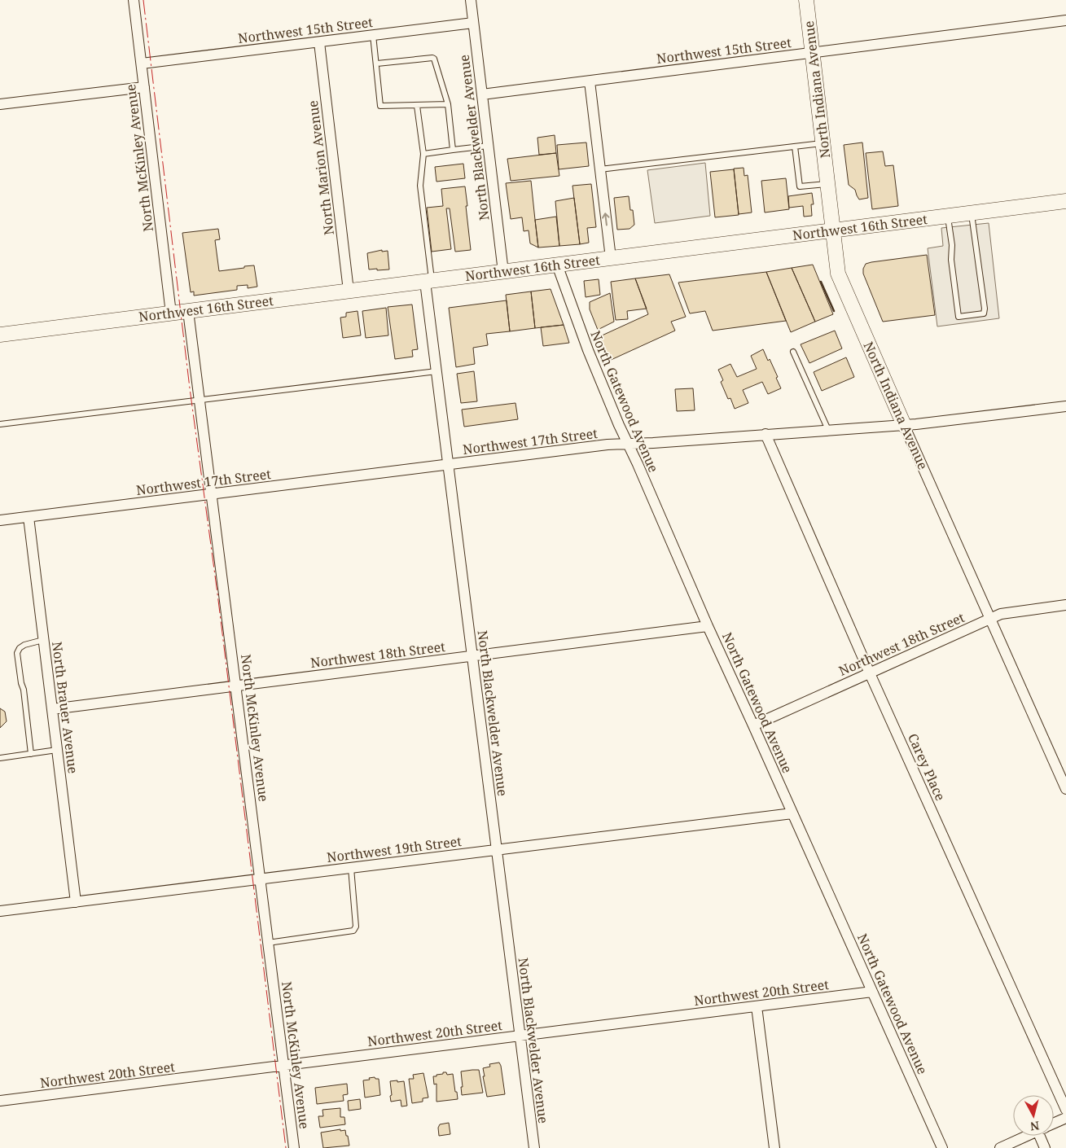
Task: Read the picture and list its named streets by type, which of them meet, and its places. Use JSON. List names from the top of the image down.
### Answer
{
  "streets": {
    "street": [
      "Northwest 15th Street",
      "North Indiana Avenue",
      "North Blackwelder Avenue",
      "North McKinley Avenue",
      "North Marion Avenue",
      "Northwest 16th Street",
      "North Gatewood Avenue",
      "Northwest 17th Street",
      "Northwest 18th Street",
      "North Brauer Avenue",
      "Carey Place",
      "Northwest 19th Street",
      "Northwest 20th Street"
    ]
  },
  "crossings": [
    ["Northwest 15th Street", "North Indiana Avenue"],
    ["Northwest 15th Street", "North Blackwelder Avenue"],
    ["Northwest 15th Street", "North McKinley Avenue"],
    ["Northwest 15th Street", "North Marion Avenue"],
    ["North Indiana Avenue", "Northwest 16th Street"],
    ["North Indiana Avenue", "Northwest 17th Street"],
    ["North Indiana Avenue", "Northwest 18th Street"],
    ["North Blackwelder Avenue", "Northwest 16th Street"],
    ["North Blackwelder Avenue", "Northwest 17th Street"],
    ["North Blackwelder Avenue", "Northwest 18th Street"],
    ["North Blackwelder Avenue", "Northwest 19th Street"],
    ["North Blackwelder Avenue", "Northwest 20th Street"],
    ["North McKinley Avenue", "Northwest 16th Street"],
    ["North McKinley Avenue", "Northwest 17th Street"],
    ["North McKinley Avenue", "Northwest 18th Street"],
    ["North McKinley Avenue", "Northwest 19th Street"],
    ["North McKinley Avenue", "Northwest 20th Street"],
    ["North Marion Avenue", "Northwest 16th Street"],
    ["Northwest 16th Street", "North Gatewood Avenue"],
    ["North Gatewood Avenue", "Northwest 17th Street"],
    ["North Gatewood Avenue", "Northwest 18th Street"],
    ["North Gatewood Avenue", "Northwest 19th Street"],
    ["North Gatewood Avenue", "Northwest 20th Street"],
    ["Northwest 17th Street", "North Brauer Avenue"],
    ["Northwest 17th Street", "Carey Place"],
    ["Northwest 18th Street", "North Brauer Avenue"],
    ["Northwest 18th Street", "Carey Place"],
    ["North Brauer Avenue", "Northwest 19th Street"]
  ],
  "north": "bottom"
}
